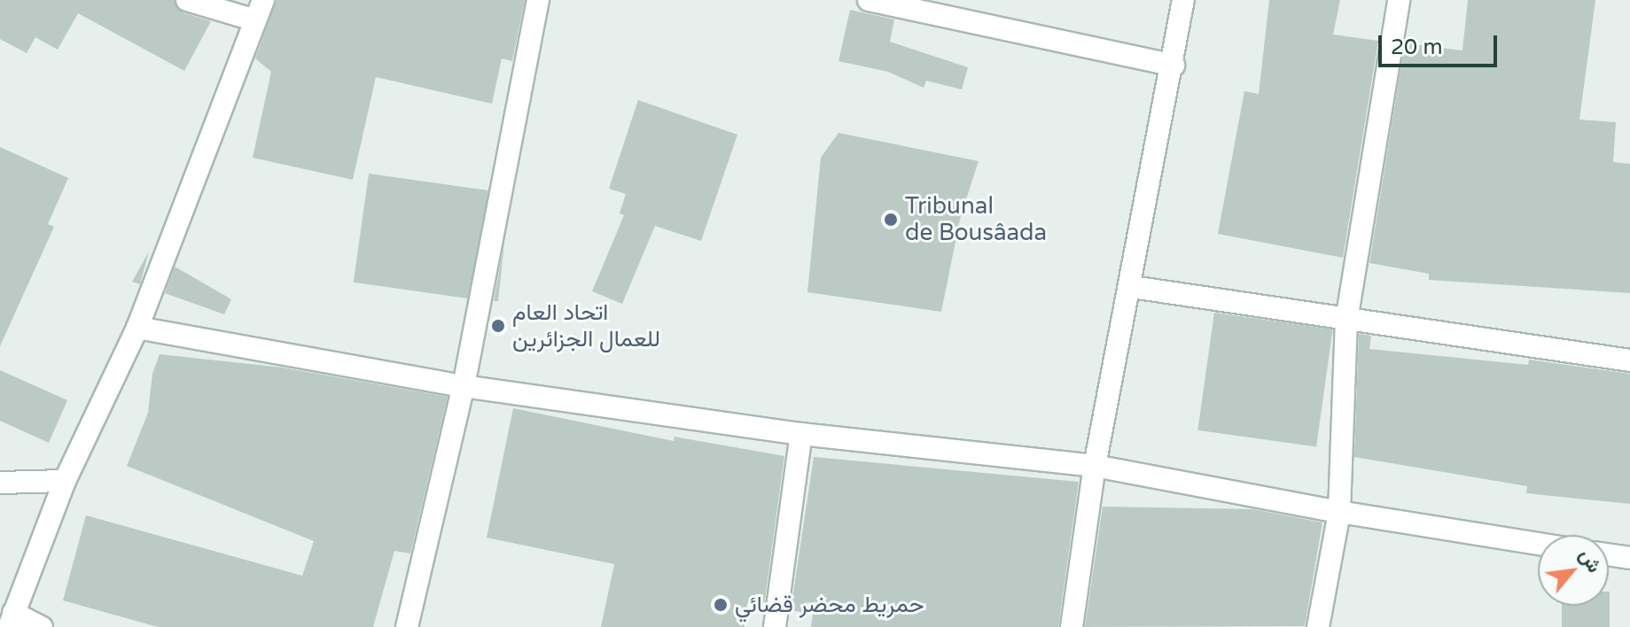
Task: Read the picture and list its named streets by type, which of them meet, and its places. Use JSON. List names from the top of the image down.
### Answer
{
  "places": ["Tribunal de Bousâada", "اتحاد العام للعمال الجزائرين", "حمريط محضر قضائي"],
  "scale_bar": "20 m",
  "north": "top right"
}
